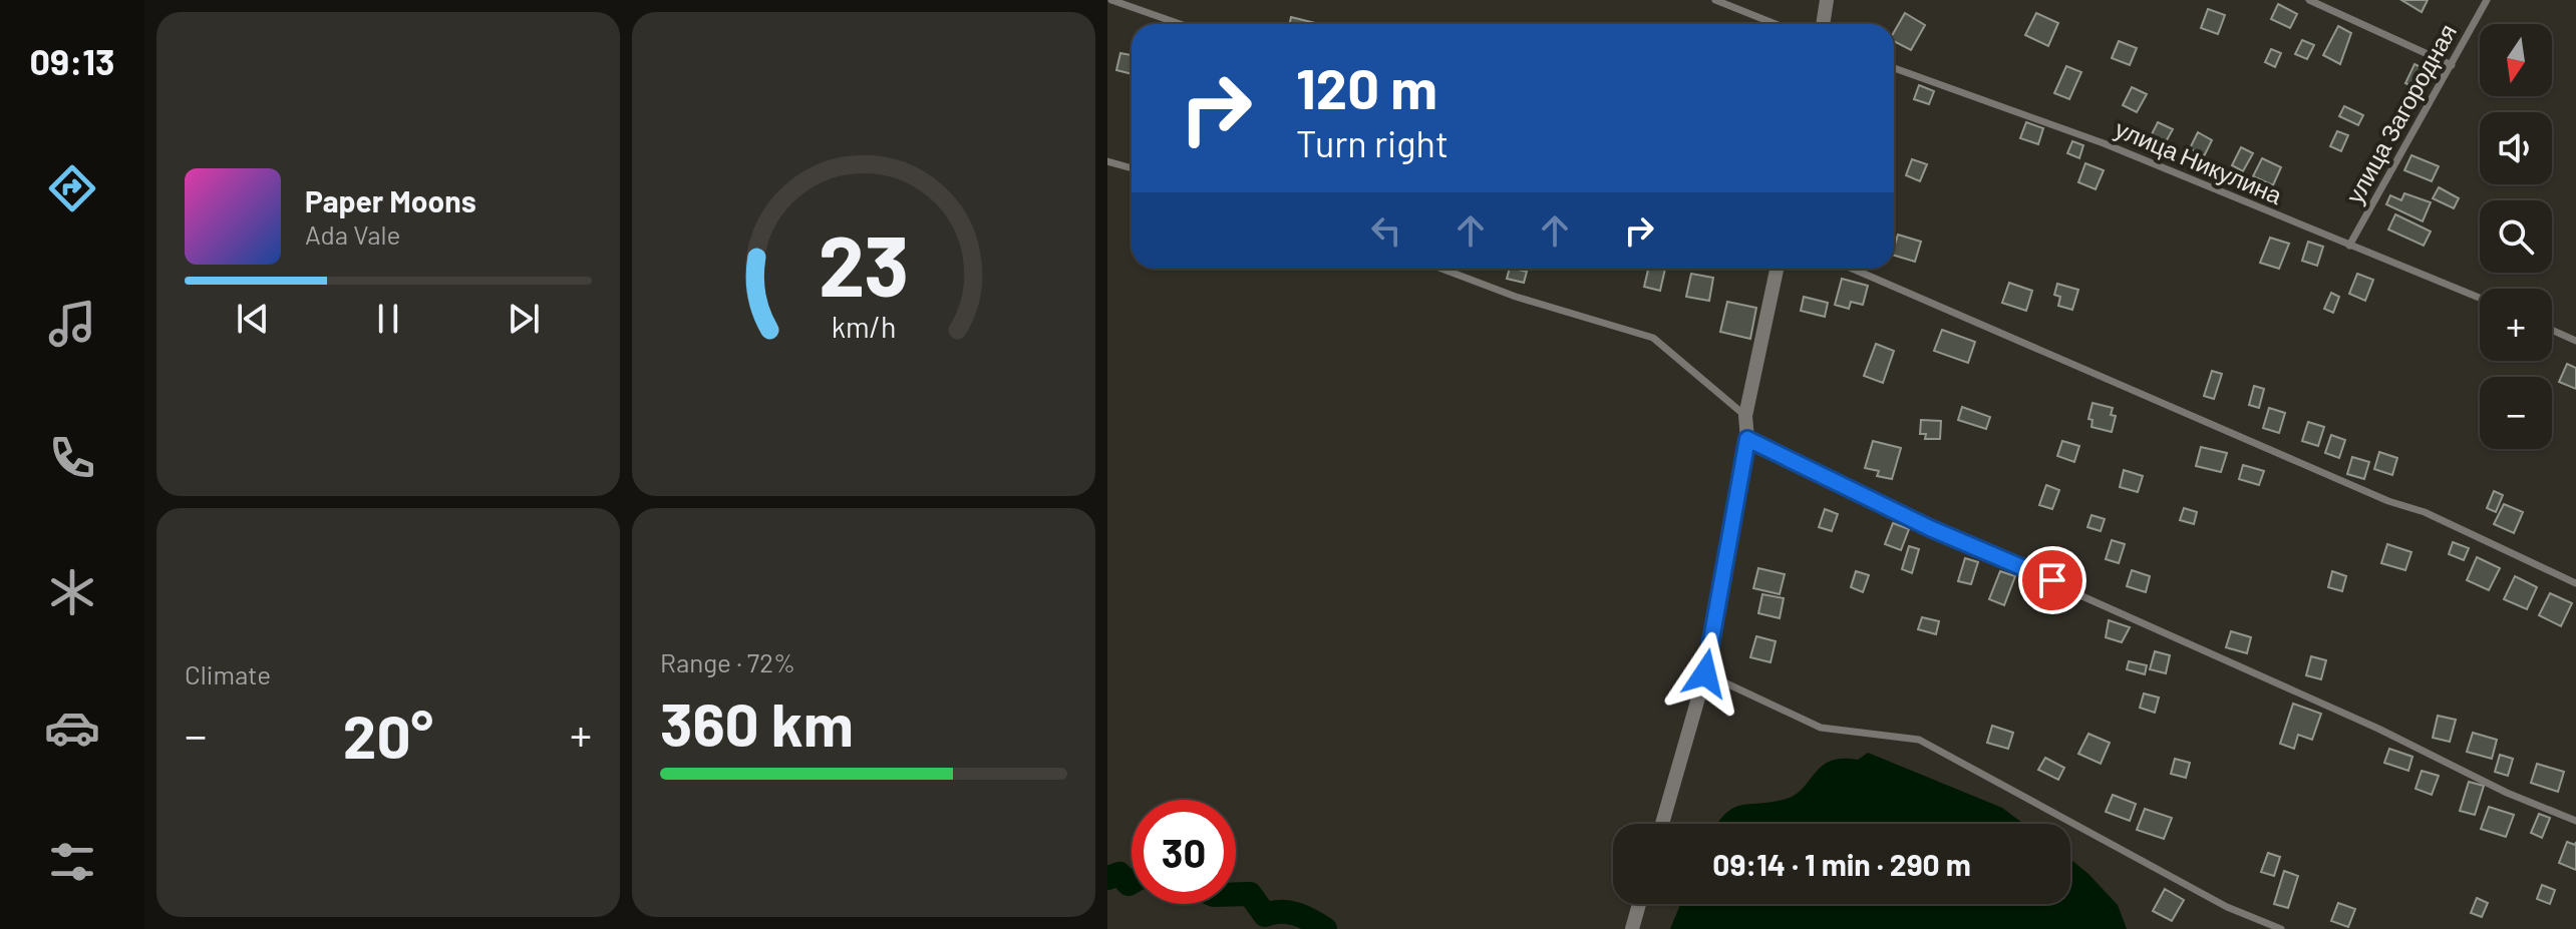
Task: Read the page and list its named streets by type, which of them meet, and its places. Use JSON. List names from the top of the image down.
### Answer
{
  "streets": {
    "lane": ["улица Загородная", "улица Никулина"]
  },
  "crossings": [
    ["улица Загородная", "улица Никулина"]
  ],
  "north": "bottom",
  "page": {
    "tabs": "09:13",
    "map_buttons": ["+", "−"],
    "turn": ["120 m", "Turn right"],
    "song": ["Paper Moons", "Ada Vale"],
    "tile": [
      "Climate",
      ["Range · 72%", "360 km"]
    ],
    "heat": ["−", "20°", "+"],
    "limit": "30",
    "trip": "09:14 · 1 min · 290 m",
    "gauge": ["23", "km/h"]
  }
}
